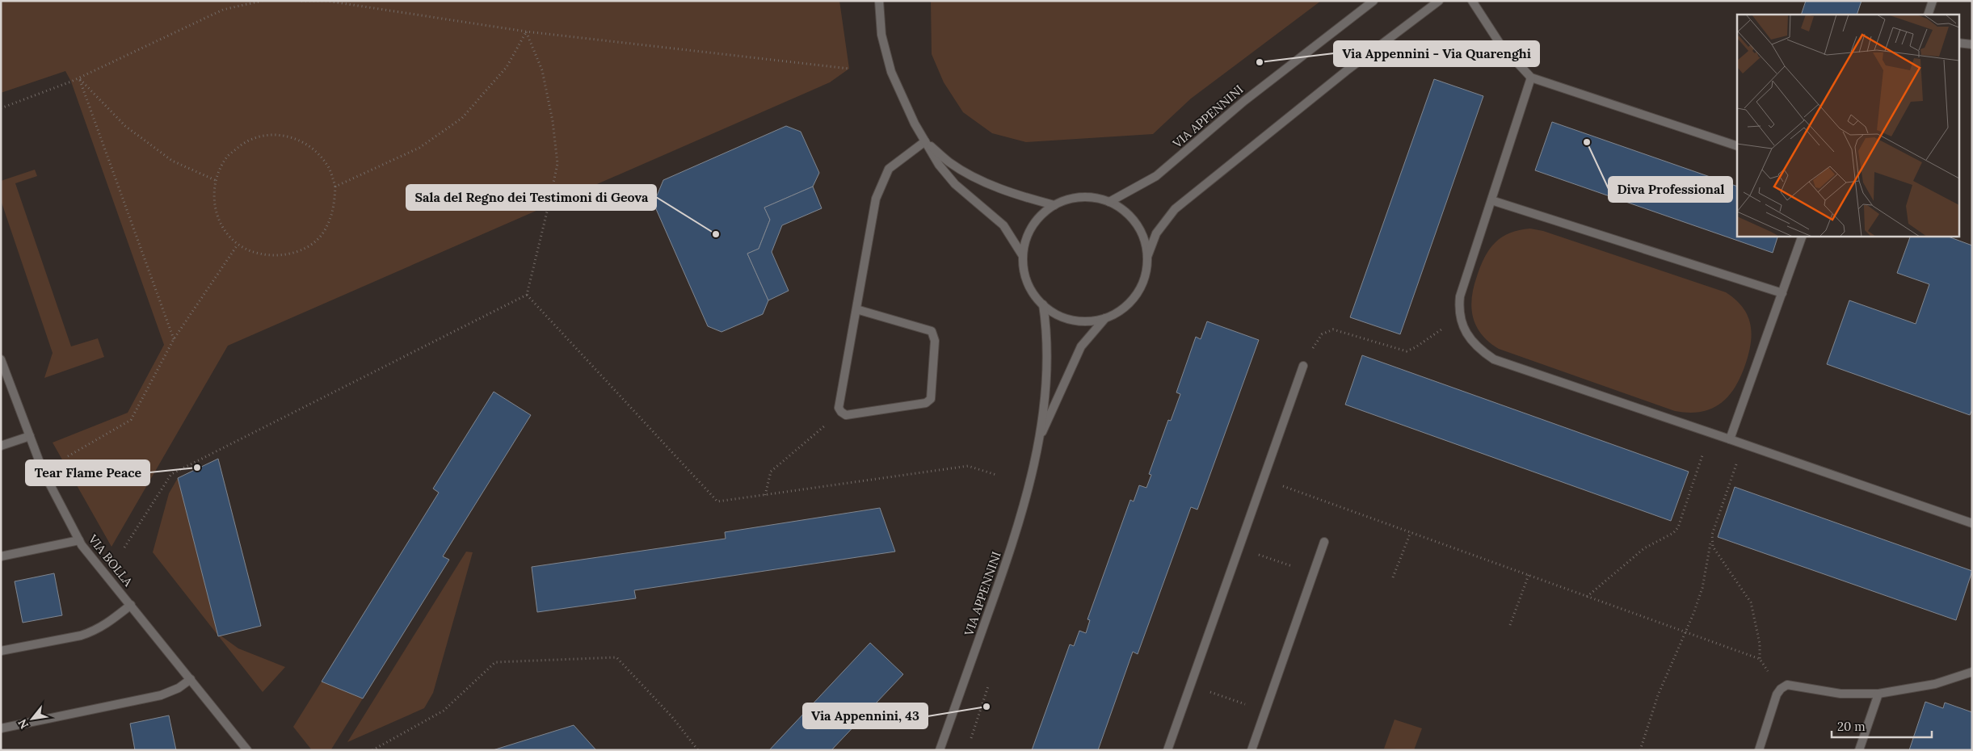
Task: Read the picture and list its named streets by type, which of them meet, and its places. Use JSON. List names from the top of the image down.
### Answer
{
  "streets": {
    "street": ["VIA APPENNINI", "VIA BOLLA"]
  },
  "places": [
    "Via Appennini - Via Quarenghi",
    "Diva Professional",
    "Sala del Regno dei Testimoni di Geova",
    "Tear Flame Peace",
    "Via Appennini, 43"
  ],
  "scale_bar": "20 m",
  "north": "bottom left"
}
